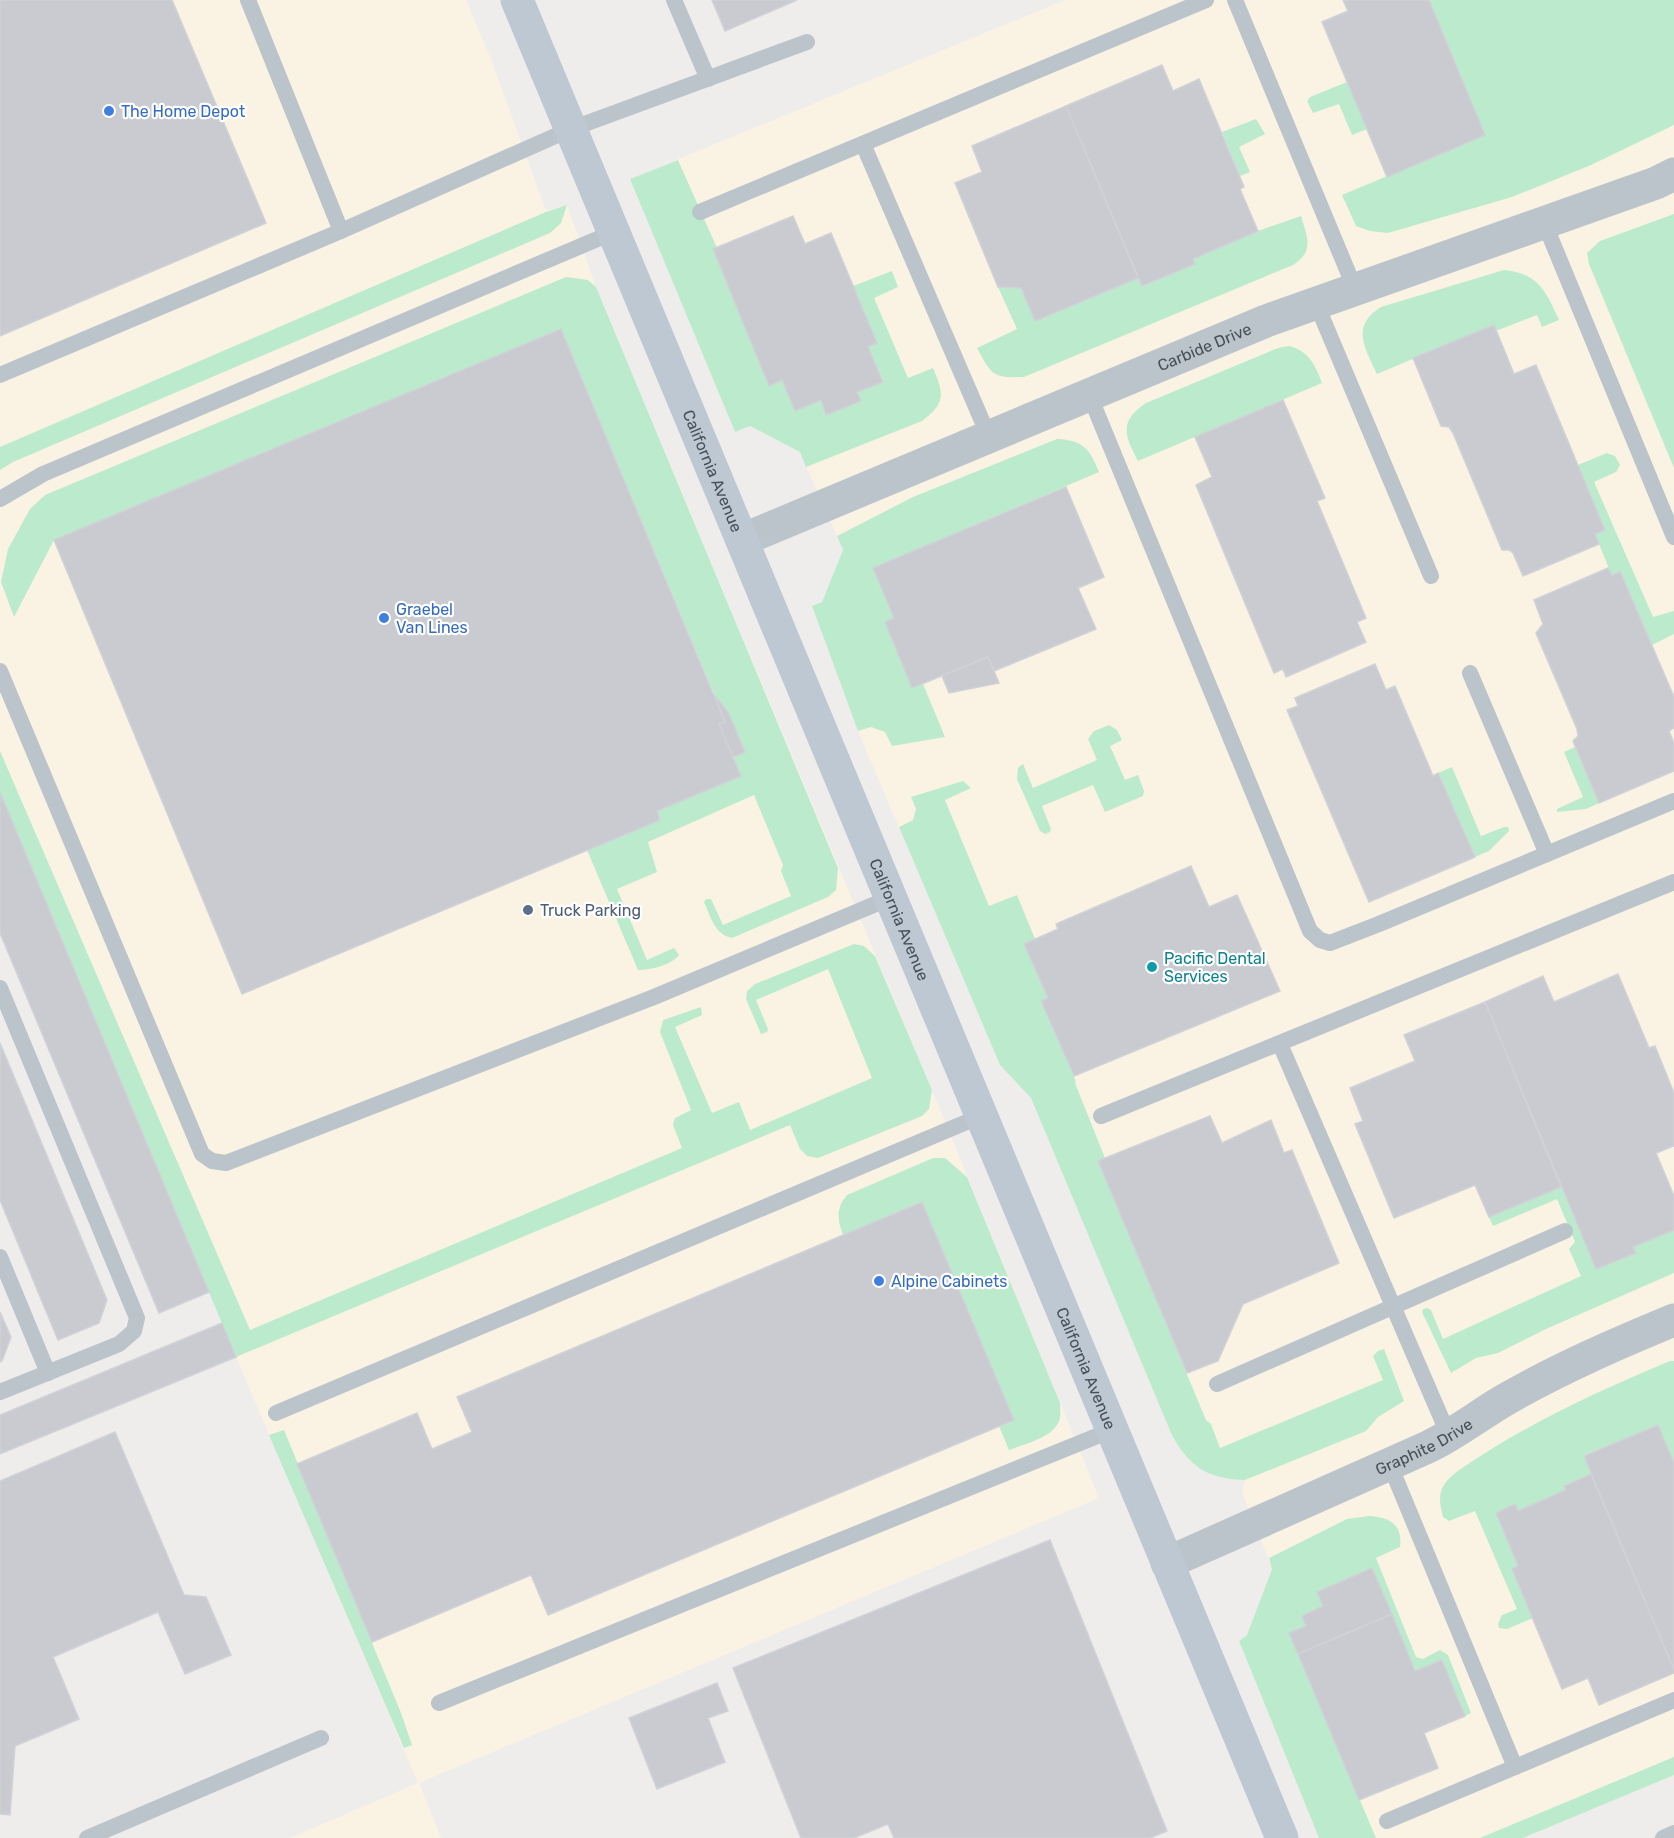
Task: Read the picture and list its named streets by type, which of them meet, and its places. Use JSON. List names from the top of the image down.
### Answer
{
  "streets": {
    "main road": ["California Avenue"],
    "street": ["Carbide Drive", "Graphite Drive"]
  },
  "crossings": [
    ["Carbide Drive", "California Avenue"],
    ["California Avenue", "Graphite Drive"]
  ],
  "places": [
    "The Home Depot",
    "Graebel Van Lines",
    "Truck Parking",
    "Pacific Dental Services",
    "Alpine Cabinets"
  ]
}
